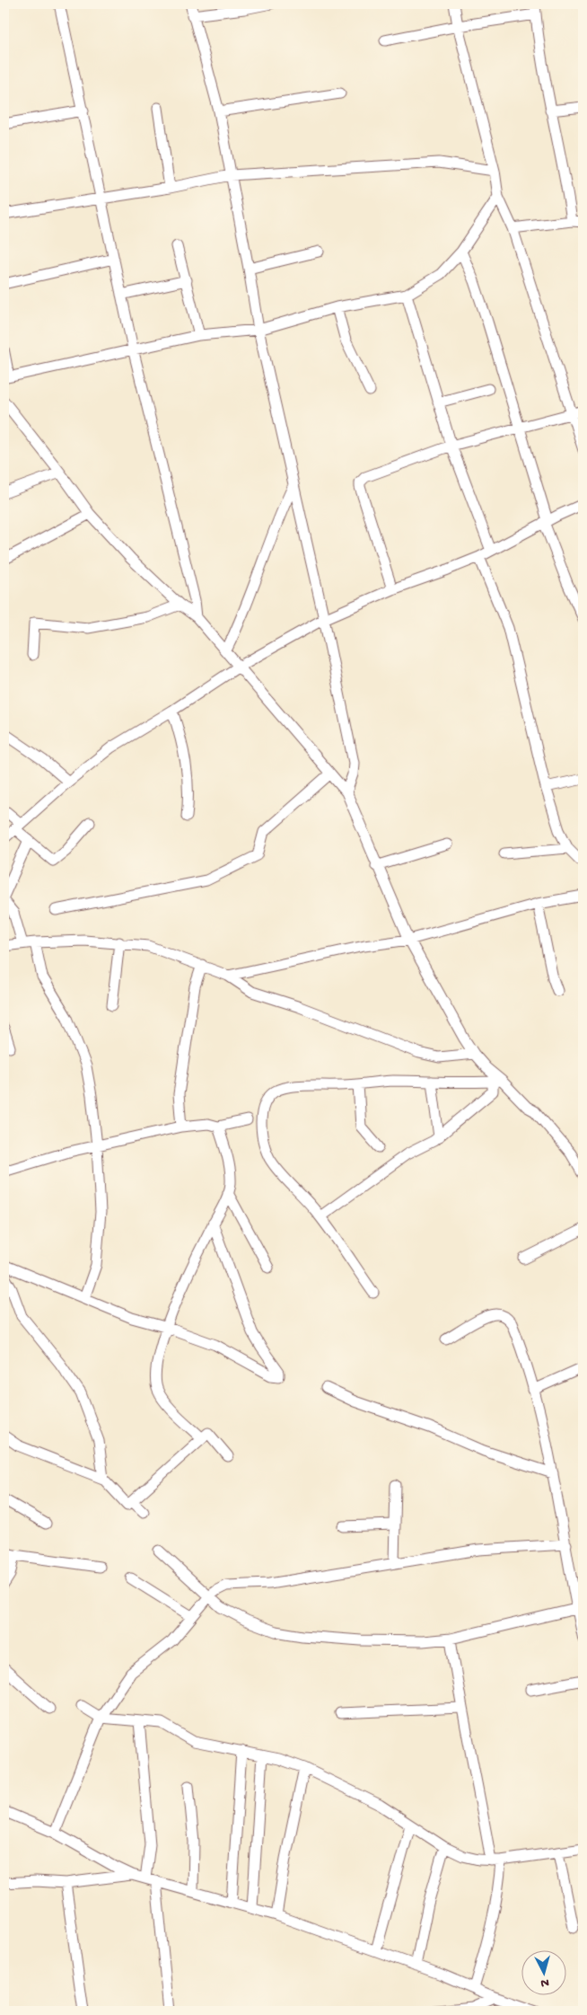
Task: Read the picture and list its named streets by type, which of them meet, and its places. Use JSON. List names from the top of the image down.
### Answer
{
  "north": "bottom"
}
